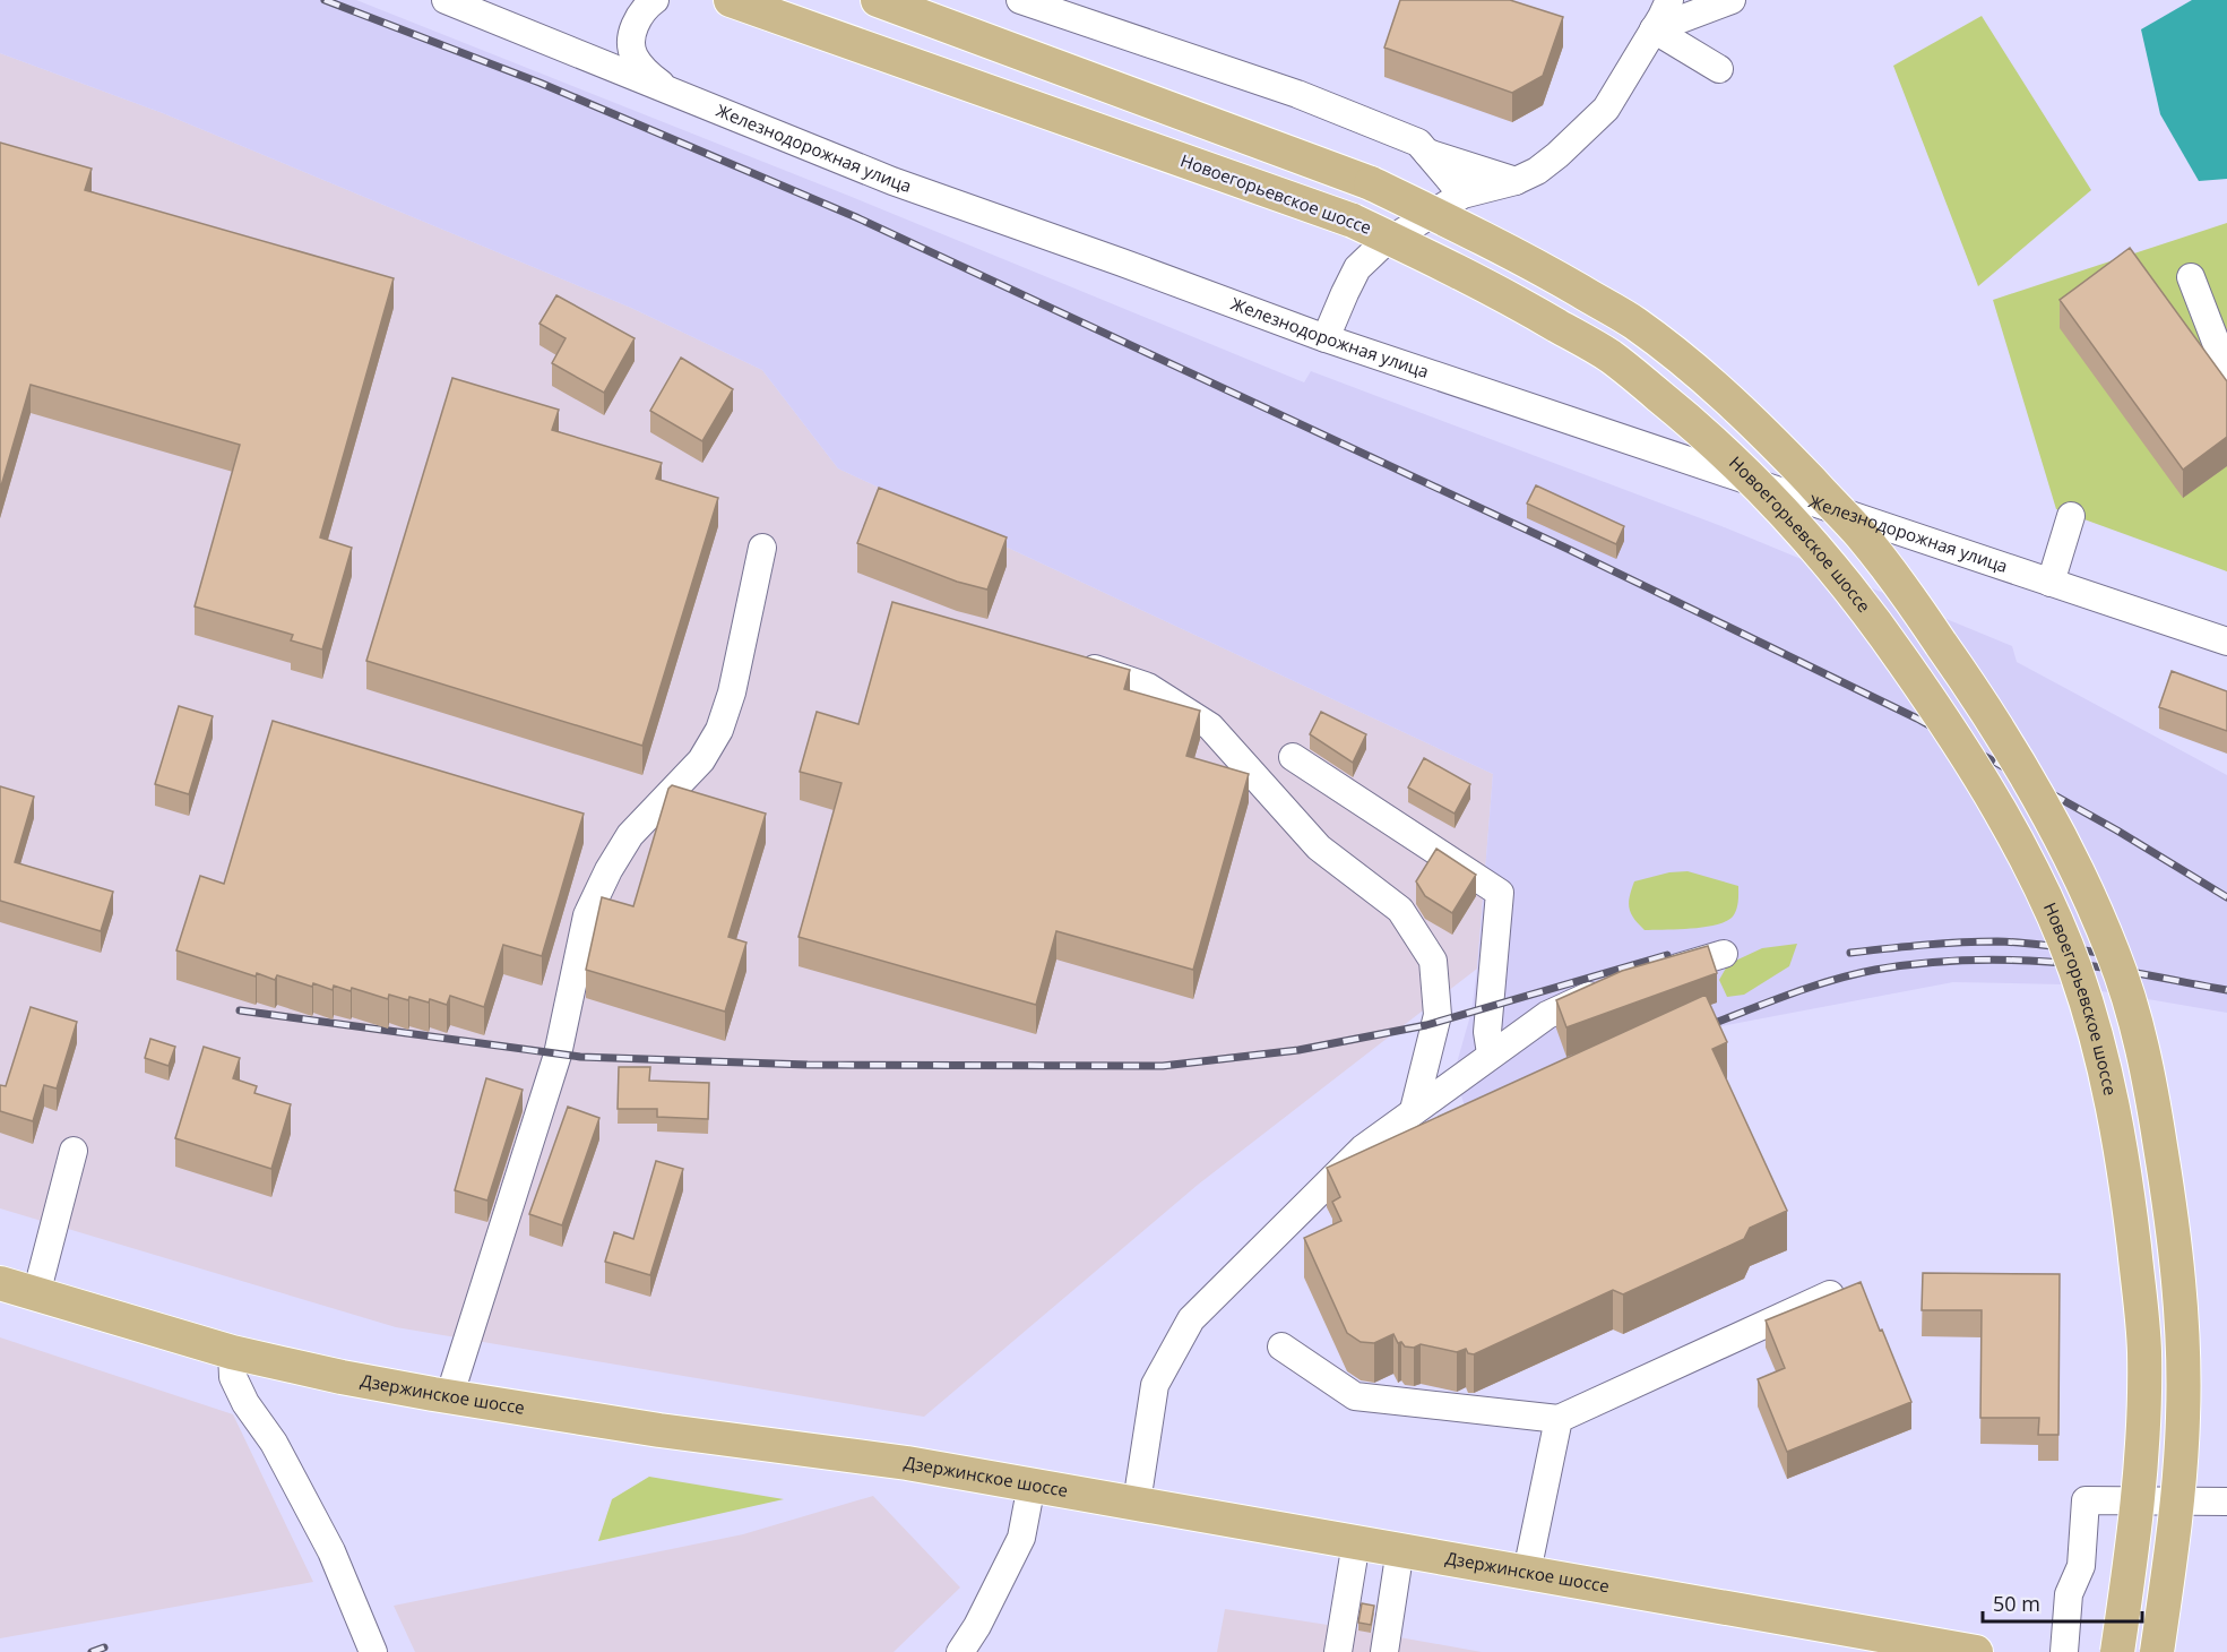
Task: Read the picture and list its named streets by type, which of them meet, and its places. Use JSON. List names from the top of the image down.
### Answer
{
  "streets": {
    "main road": ["Новоегорьевское шоссе", "Дзержинское шоссе"],
    "street": ["Железнодорожная улица"]
  },
  "scale_bar": "50 m"
}
